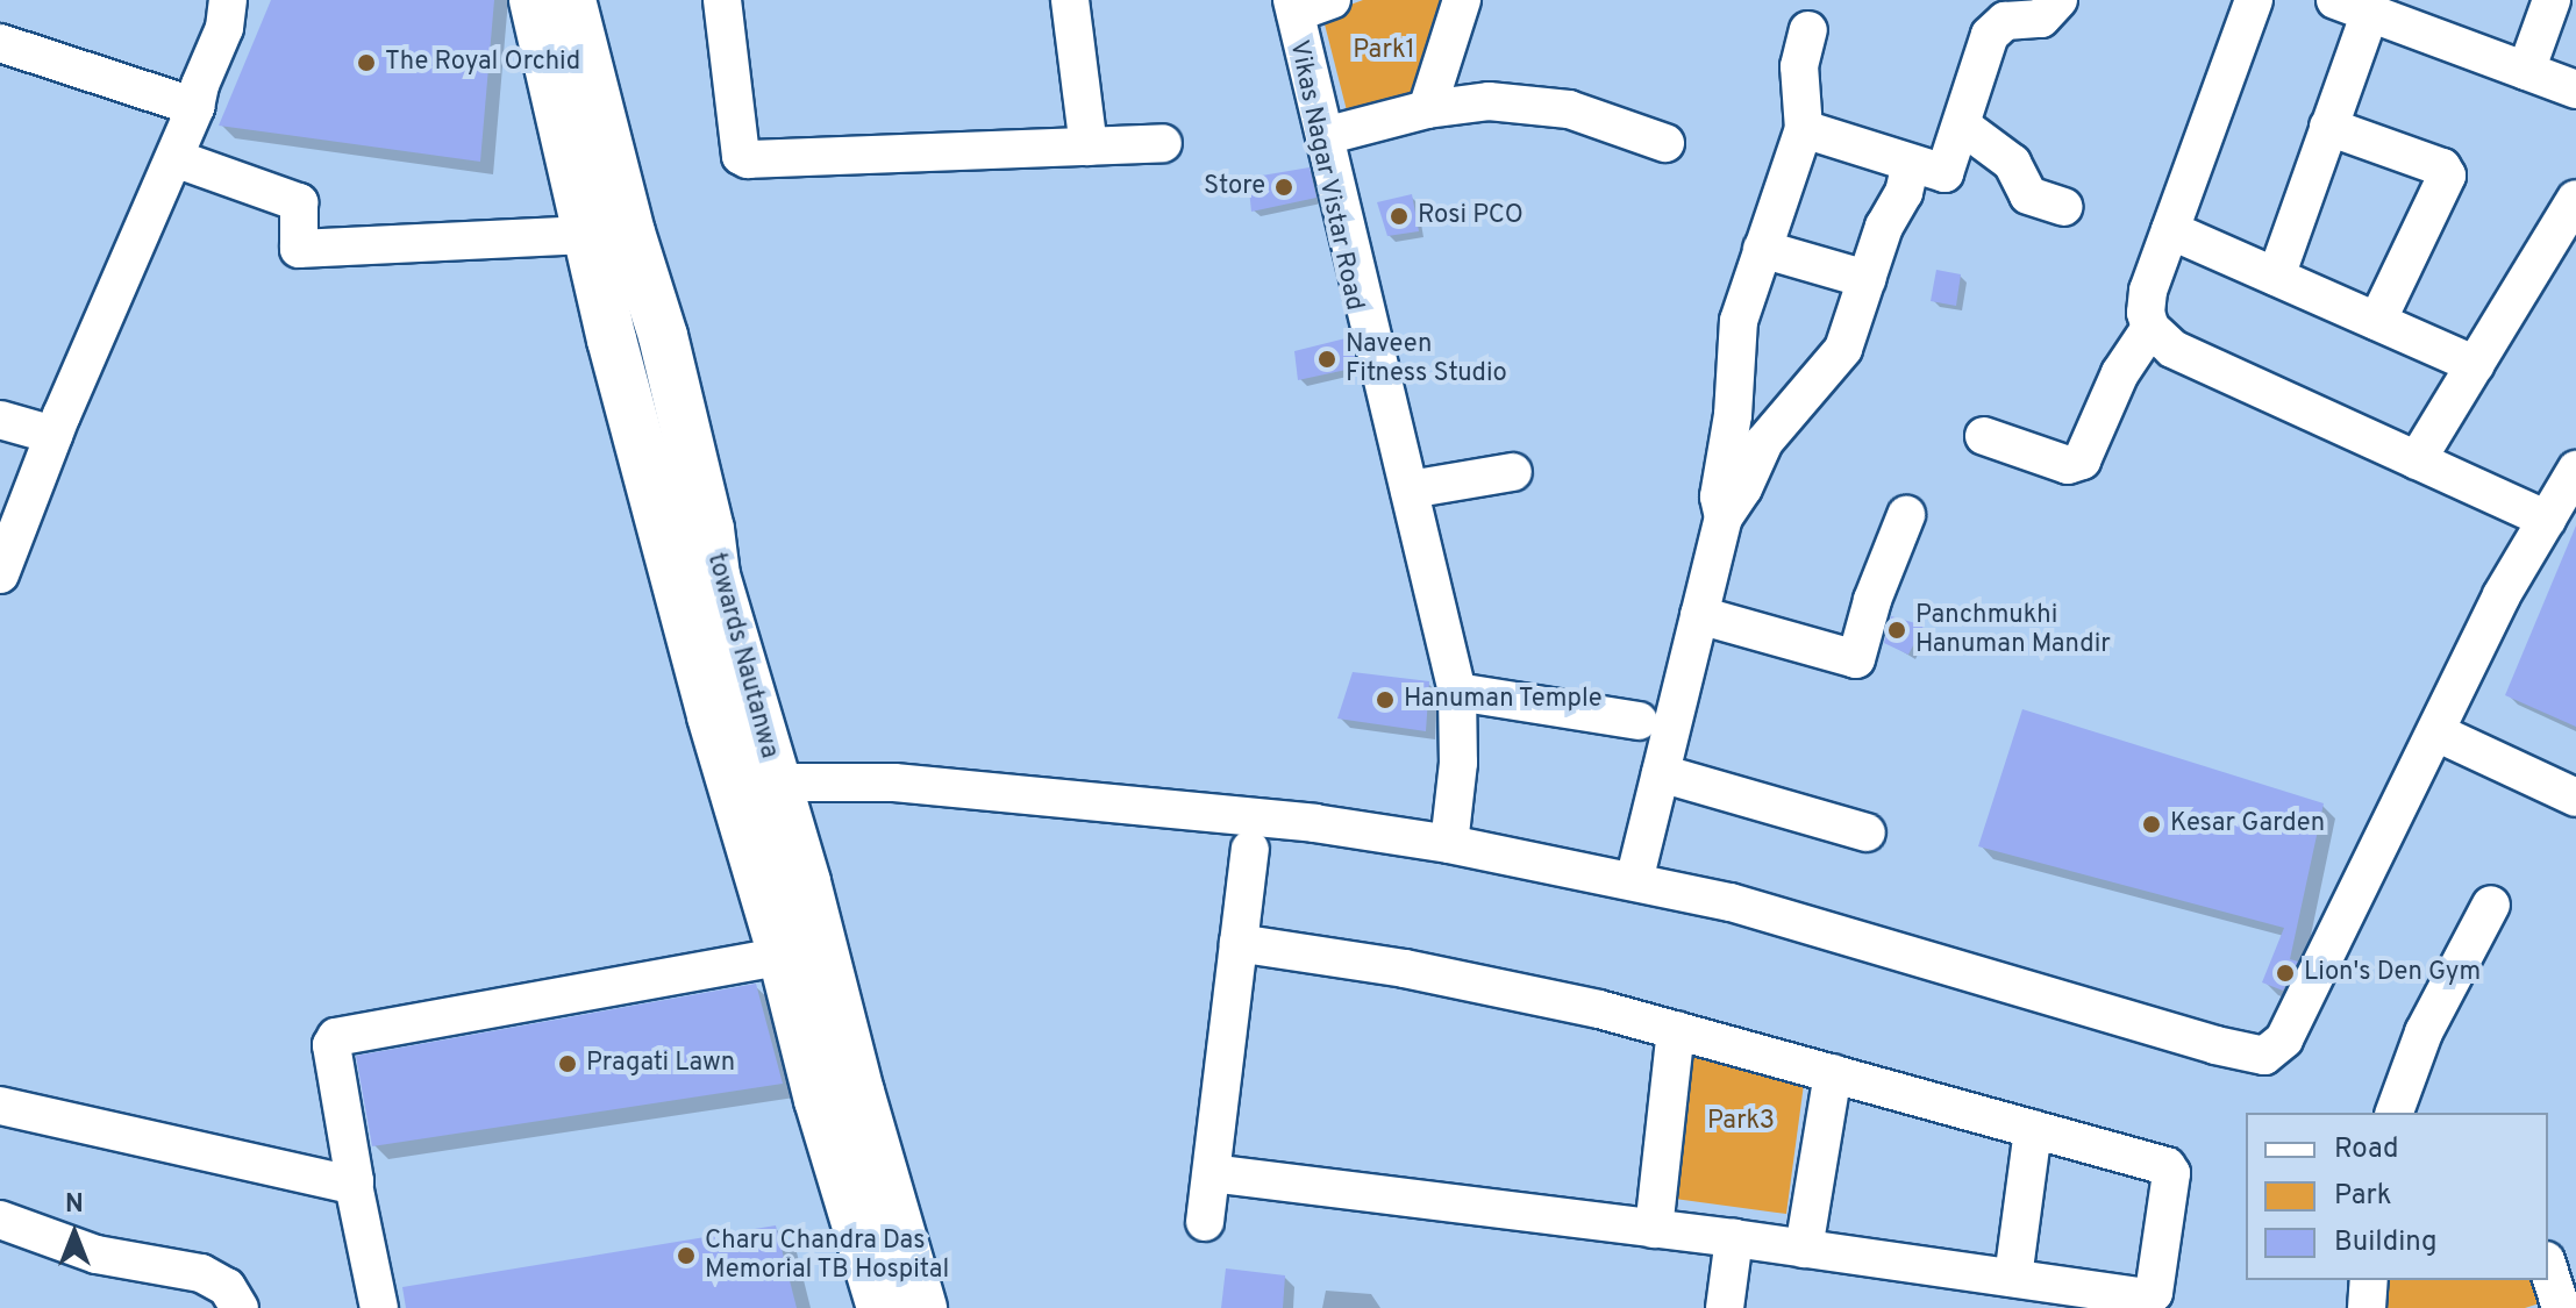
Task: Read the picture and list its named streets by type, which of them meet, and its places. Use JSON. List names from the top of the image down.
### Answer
{
  "streets": {
    "main road": ["towards Nautanwa"],
    "street": ["Vikas Nagar Vistar Road"]
  },
  "parks": ["Park1", "Park3"],
  "places": [
    "The Royal Orchid",
    "Store",
    "Rosi PCO",
    "Naveen Fitness Studio",
    "Panchmukhi Hanuman Mandir",
    "Hanuman Temple",
    "Kesar Garden",
    "Lion's Den Gym",
    "Pragati Lawn",
    "Charu Chandra Das Memorial TB Hospital"
  ],
  "legend": ["Road", "Park", "Building"],
  "north": "top"
}
